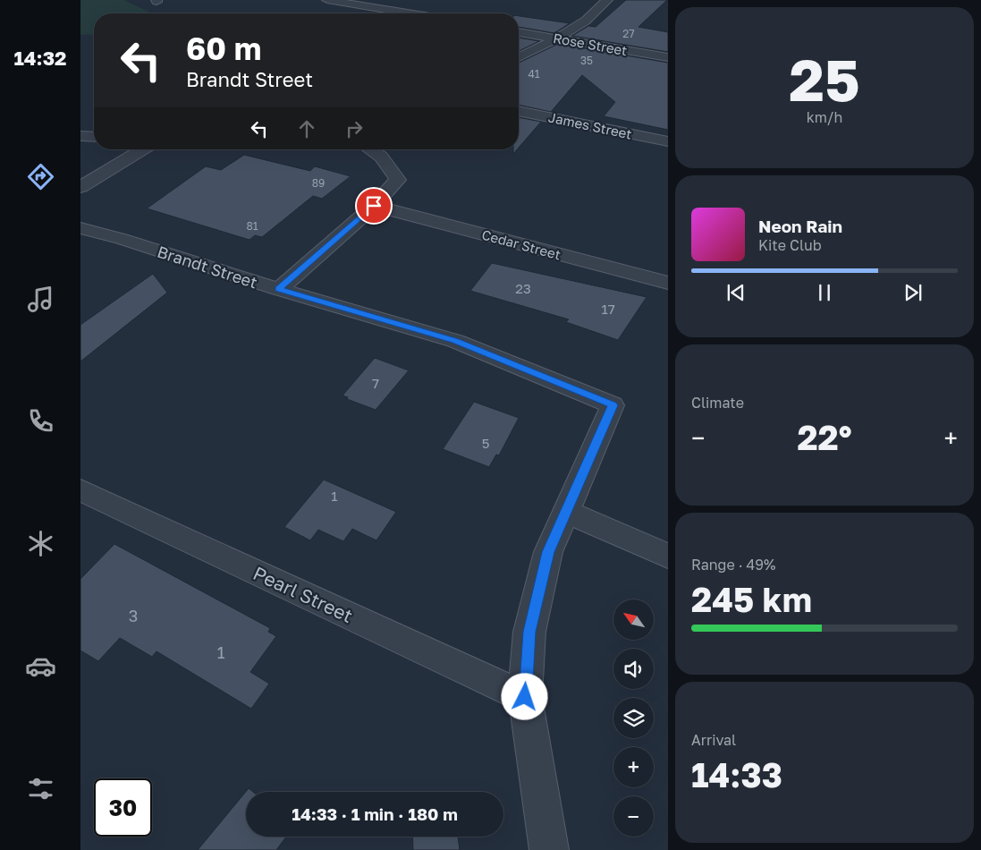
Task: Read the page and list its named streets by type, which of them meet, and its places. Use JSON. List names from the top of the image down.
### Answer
{
  "streets": {
    "street": [
      "Rose Street",
      "James Street",
      "Cedar Street",
      "Brandt Street",
      "Pearl Street"
    ]
  },
  "house_numbers": [
    "27",
    "35",
    "41",
    "89",
    "81",
    "23",
    "17",
    "7",
    "5",
    "1",
    "3",
    "1"
  ],
  "north": "top left",
  "page": {
    "tabs": "14:32",
    "tile": [
      ["25", "km/h"],
      "Climate",
      ["Range · 49%", "245 km"],
      ["Arrival", "14:33"]
    ],
    "turn": ["60 m", "Brandt Street"],
    "song": ["Neon Rain", "Kite Club"],
    "heat": ["−", "22°", "+"],
    "map_buttons": ["+", "−"],
    "limit": "30",
    "trip": "14:33 · 1 min · 180 m"
  }
}
